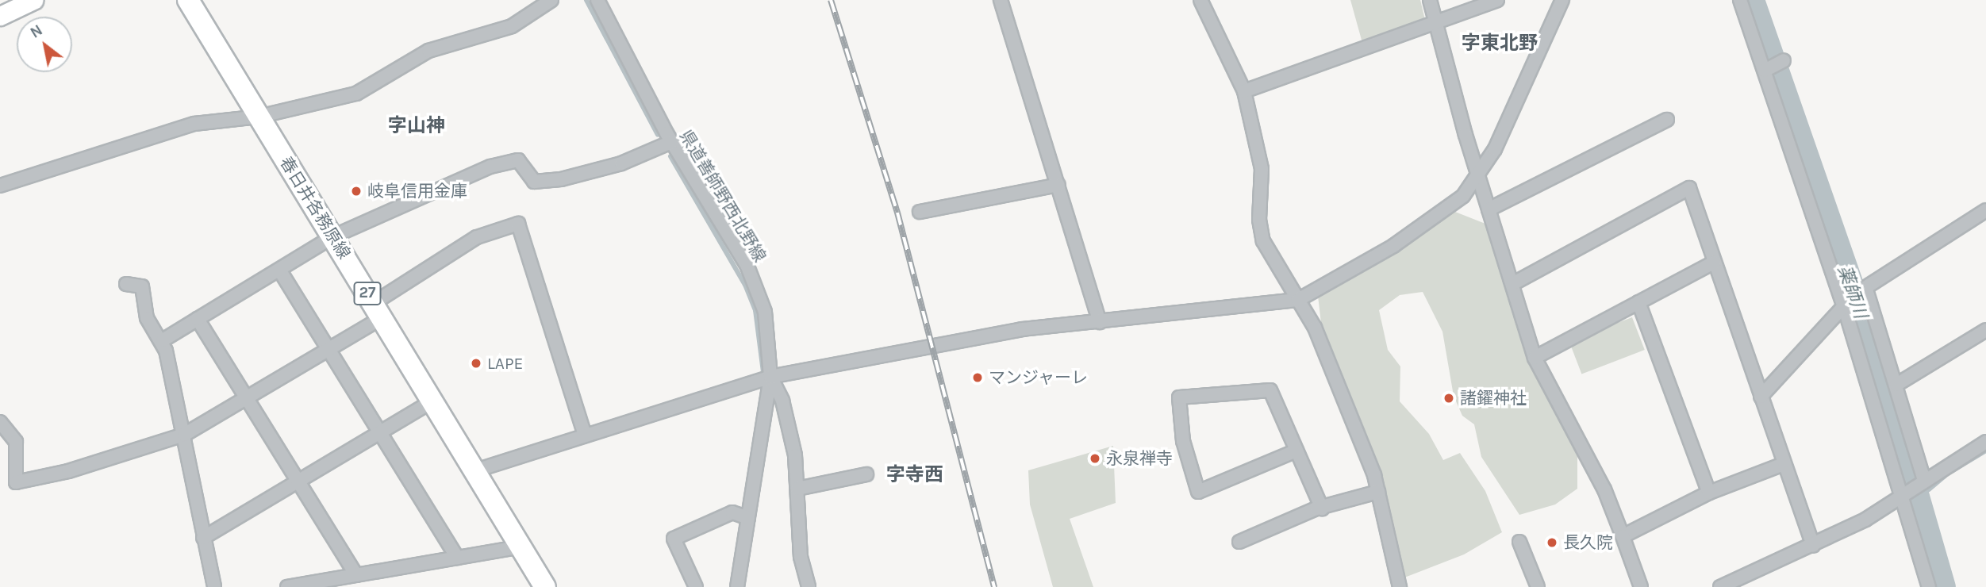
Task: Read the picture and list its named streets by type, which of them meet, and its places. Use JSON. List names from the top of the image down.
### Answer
{
  "streets": {
    "main road": ["春日井各務原線", "27"],
    "street": ["県道善師野西北野線"]
  },
  "districts": ["字東北野", "字山神", "字寺西"],
  "water": ["薬師川"],
  "places": [
    "岐阜信用金庫",
    "LAPE",
    "マンジャーレ",
    "諸鑃神社",
    "永泉禅寺",
    "長久院"
  ],
  "north": "top left"
}
